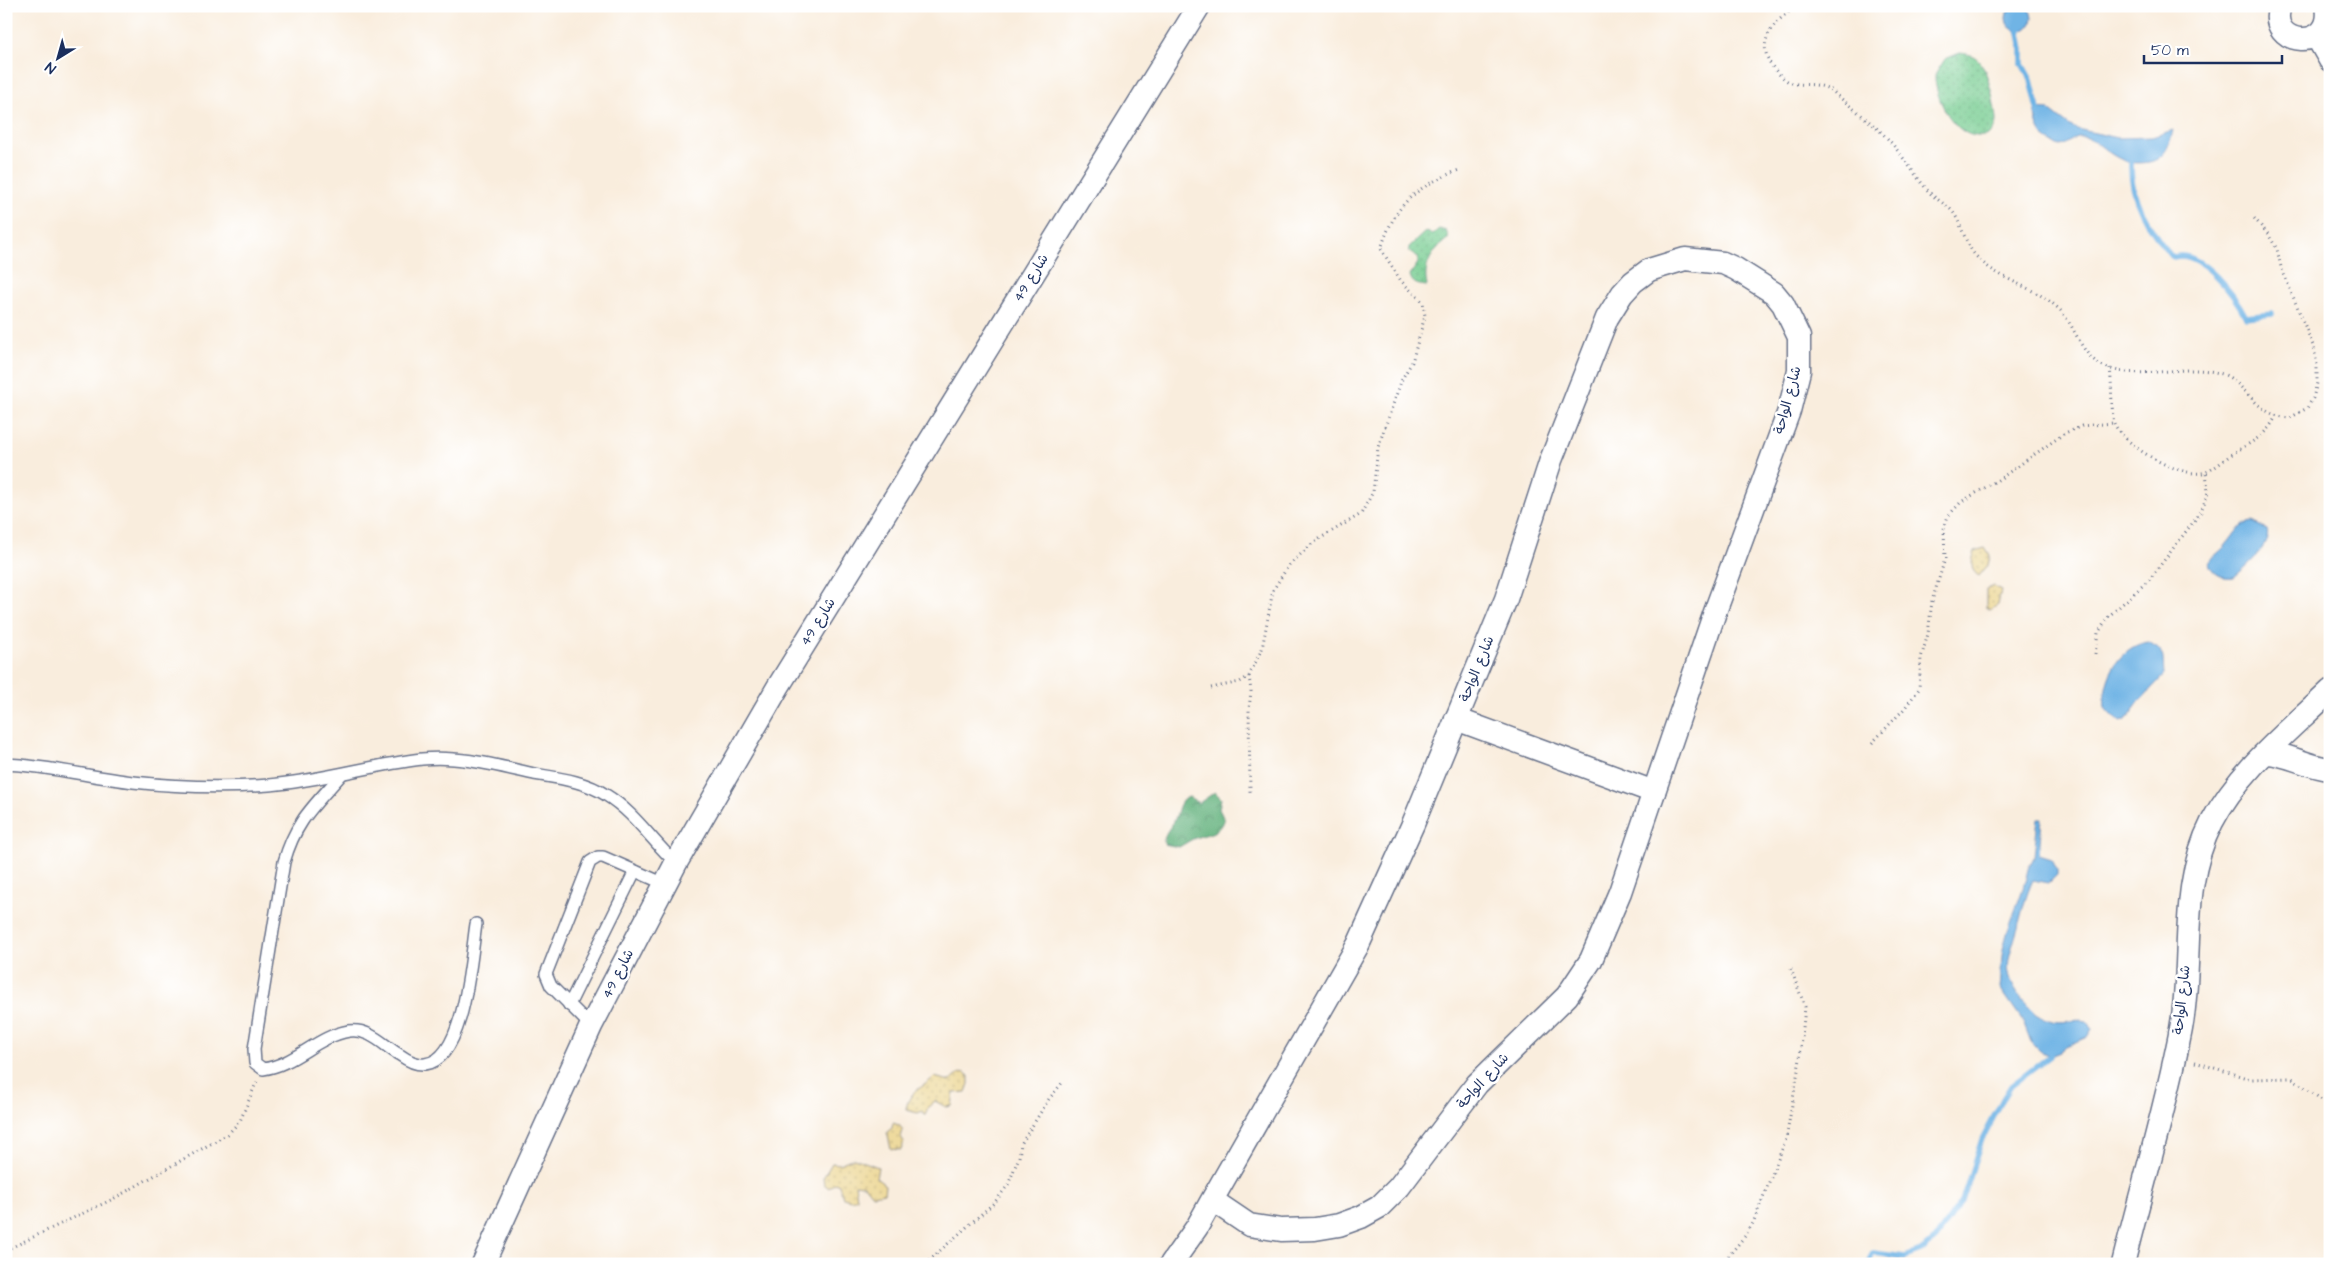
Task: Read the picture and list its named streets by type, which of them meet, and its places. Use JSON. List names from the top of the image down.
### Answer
{
  "streets": {
    "street": ["شارع 49", "شارع الواحة"]
  },
  "scale_bar": "50 m",
  "north": "bottom left"
}
